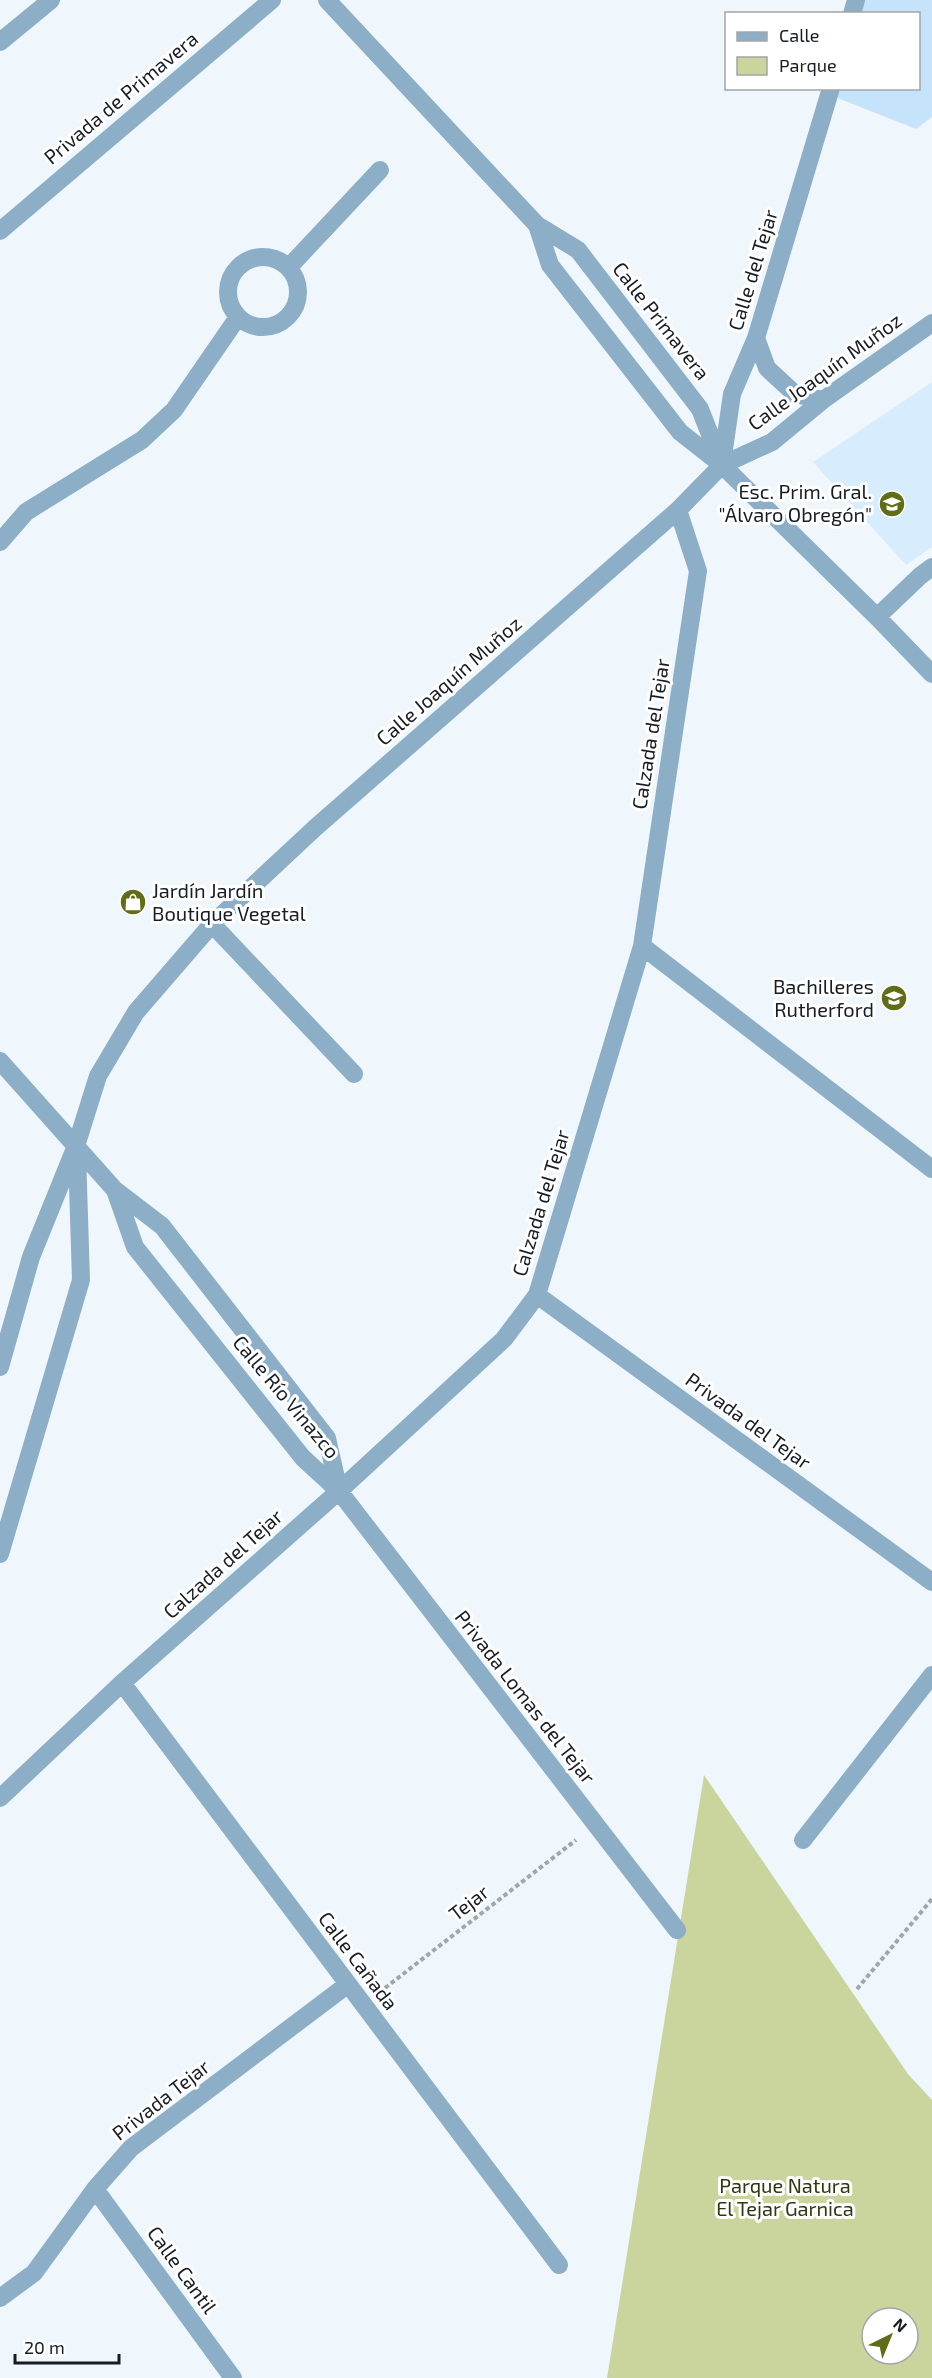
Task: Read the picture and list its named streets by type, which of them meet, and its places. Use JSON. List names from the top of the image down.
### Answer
{
  "streets": {
    "street": [
      "Privada de Primavera",
      "Calle del Tejar",
      "Calle Primavera",
      "Calle Joaquín Muñoz",
      "Calzada del Tejar",
      "Calle Río Vinazco",
      "Privada del Tejar",
      "Privada Lomas del Tejar",
      "Calle Cañada",
      "Privada Tejar",
      "Calle Cantil"
    ],
    "path": ["Tejar"]
  },
  "crossings": [
    ["Calle del Tejar", "Calle Primavera"],
    ["Calle del Tejar", "Calle Joaquín Muñoz"],
    ["Calle Primavera", "Calle Joaquín Muñoz"],
    ["Calle Joaquín Muñoz", "Calzada del Tejar"],
    ["Calle Joaquín Muñoz", "Calle Río Vinazco"],
    ["Calzada del Tejar", "Calle Río Vinazco"],
    ["Calzada del Tejar", "Privada del Tejar"],
    ["Calzada del Tejar", "Privada Lomas del Tejar"],
    ["Calzada del Tejar", "Calle Cañada"],
    ["Calle Río Vinazco", "Privada Lomas del Tejar"],
    ["Privada Lomas del Tejar", "Tejar"],
    ["Tejar", "Calle Cañada"],
    ["Calle Cañada", "Privada Tejar"],
    ["Privada Tejar", "Calle Cantil"]
  ],
  "parks": ["Parque Natura El Tejar Garnica"],
  "places": {
    "school or university": ["Esc. Prim. Gral. \"Álvaro Obregón\"", "Bachilleres Rutherford"],
    "shop": ["Jardín Jardín Boutique Vegetal"]
  },
  "legend": ["Calle", "Parque"],
  "scale_bar": "20 m",
  "north": "top right"
}
